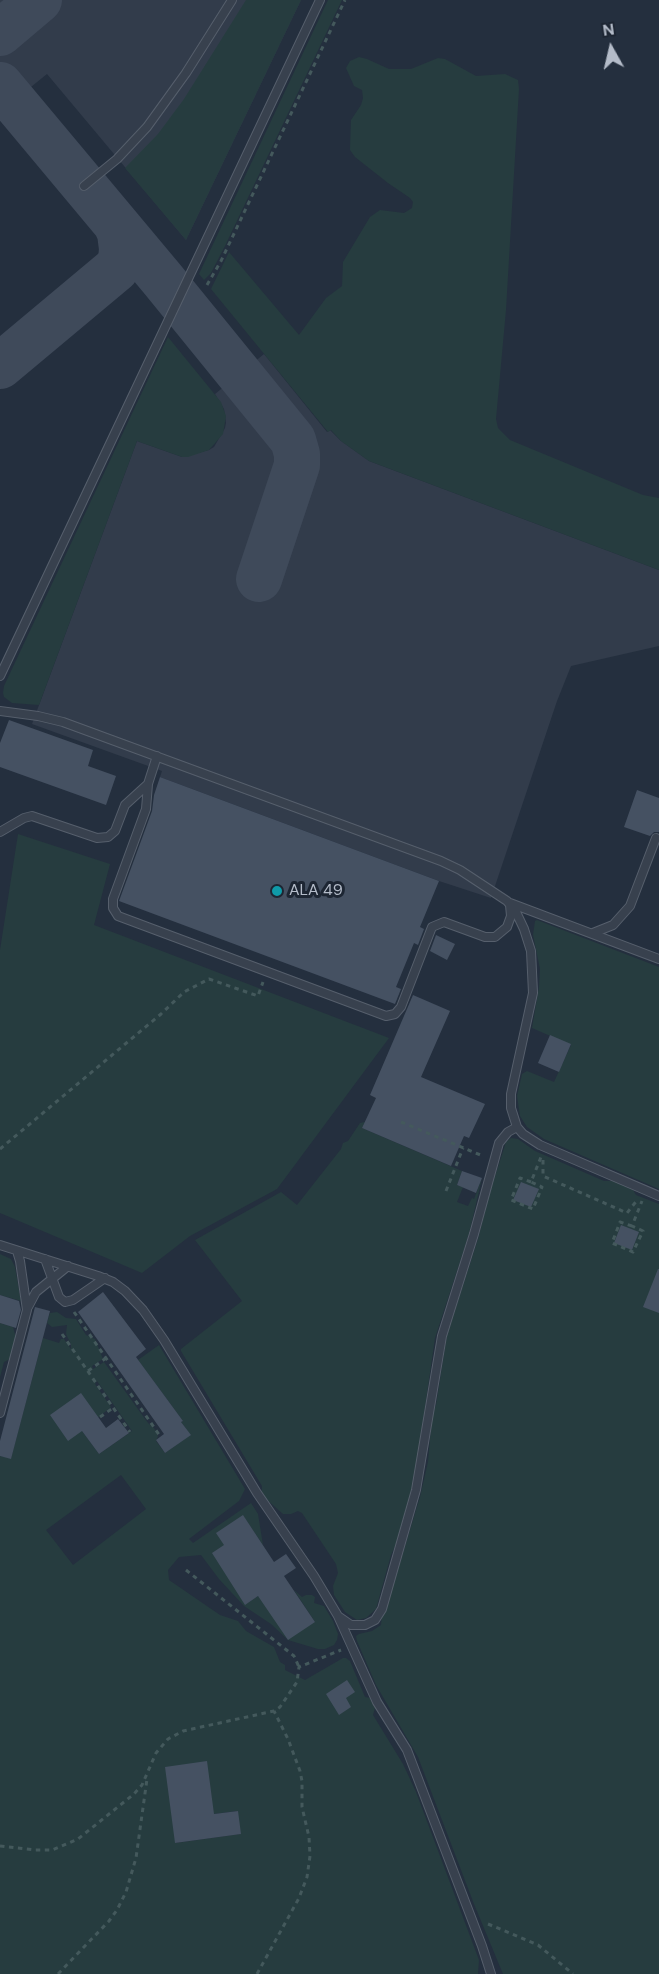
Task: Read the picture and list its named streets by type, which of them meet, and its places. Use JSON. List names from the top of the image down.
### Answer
{
  "places": ["ALA 49"],
  "north": "top"
}
